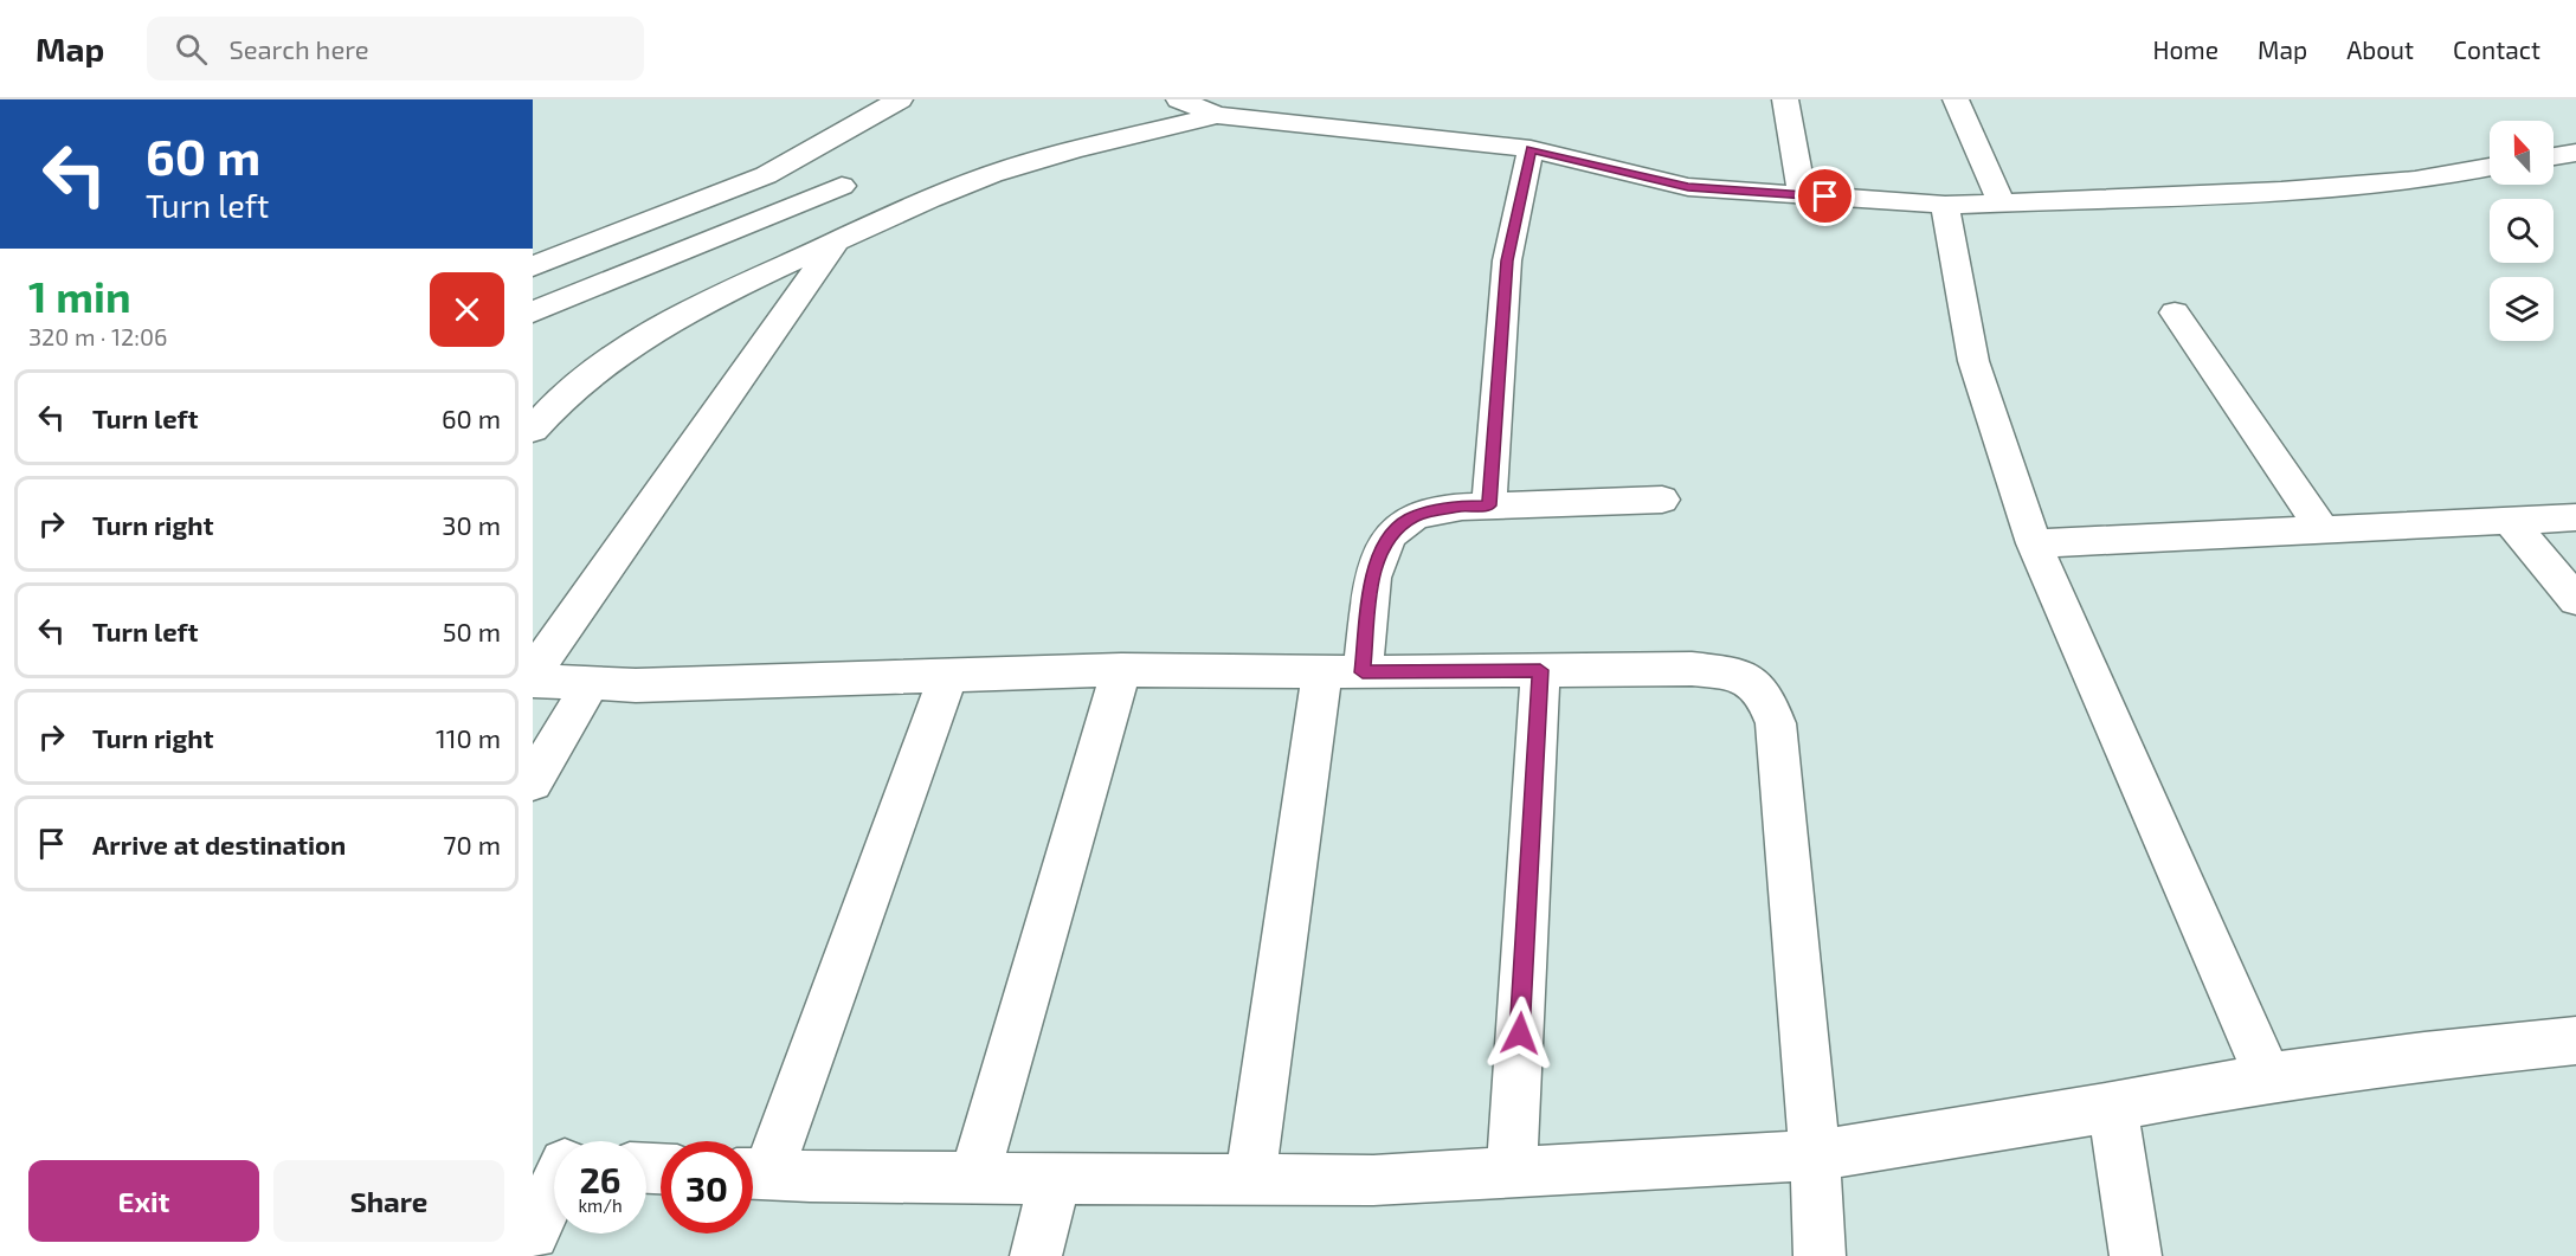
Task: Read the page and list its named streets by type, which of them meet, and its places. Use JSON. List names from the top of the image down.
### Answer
{
  "north": "top",
  "page": {
    "header": "Map",
    "search": "Search here",
    "nav": [
      "Home",
      "Map",
      "About",
      "Contact"
    ],
    "turn": ["60 m", "Turn left"],
    "heading": ["1 min", "320 m · 12:06"],
    "list": [
      {
        "name": "Turn left",
        "value": "60 m"
      },
      {
        "name": "Turn right",
        "value": "30 m"
      },
      {
        "name": "Turn left",
        "value": "50 m"
      },
      {
        "name": "Turn right",
        "value": "110 m"
      },
      {
        "name": "Arrive at destination",
        "value": "70 m"
      }
    ],
    "speed": "26 km/h",
    "limit": "30",
    "buttons": ["Exit", "Share"]
  }
}
